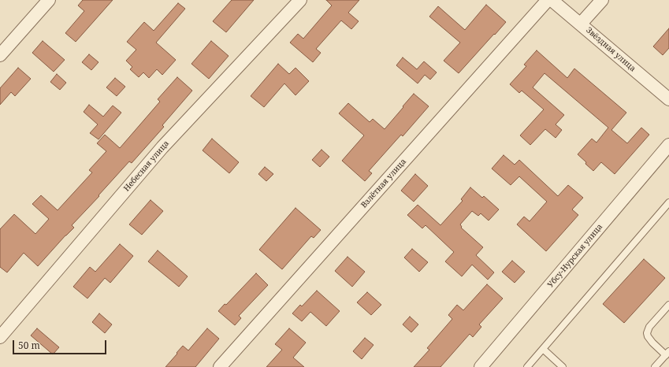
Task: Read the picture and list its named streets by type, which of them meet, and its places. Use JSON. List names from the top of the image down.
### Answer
{
  "streets": {
    "street": [
      "Звёздная улица",
      "Небесная улица",
      "Взлётная улица",
      "Убсу-Нурская улица"
    ]
  },
  "scale_bar": "50 m"
}
